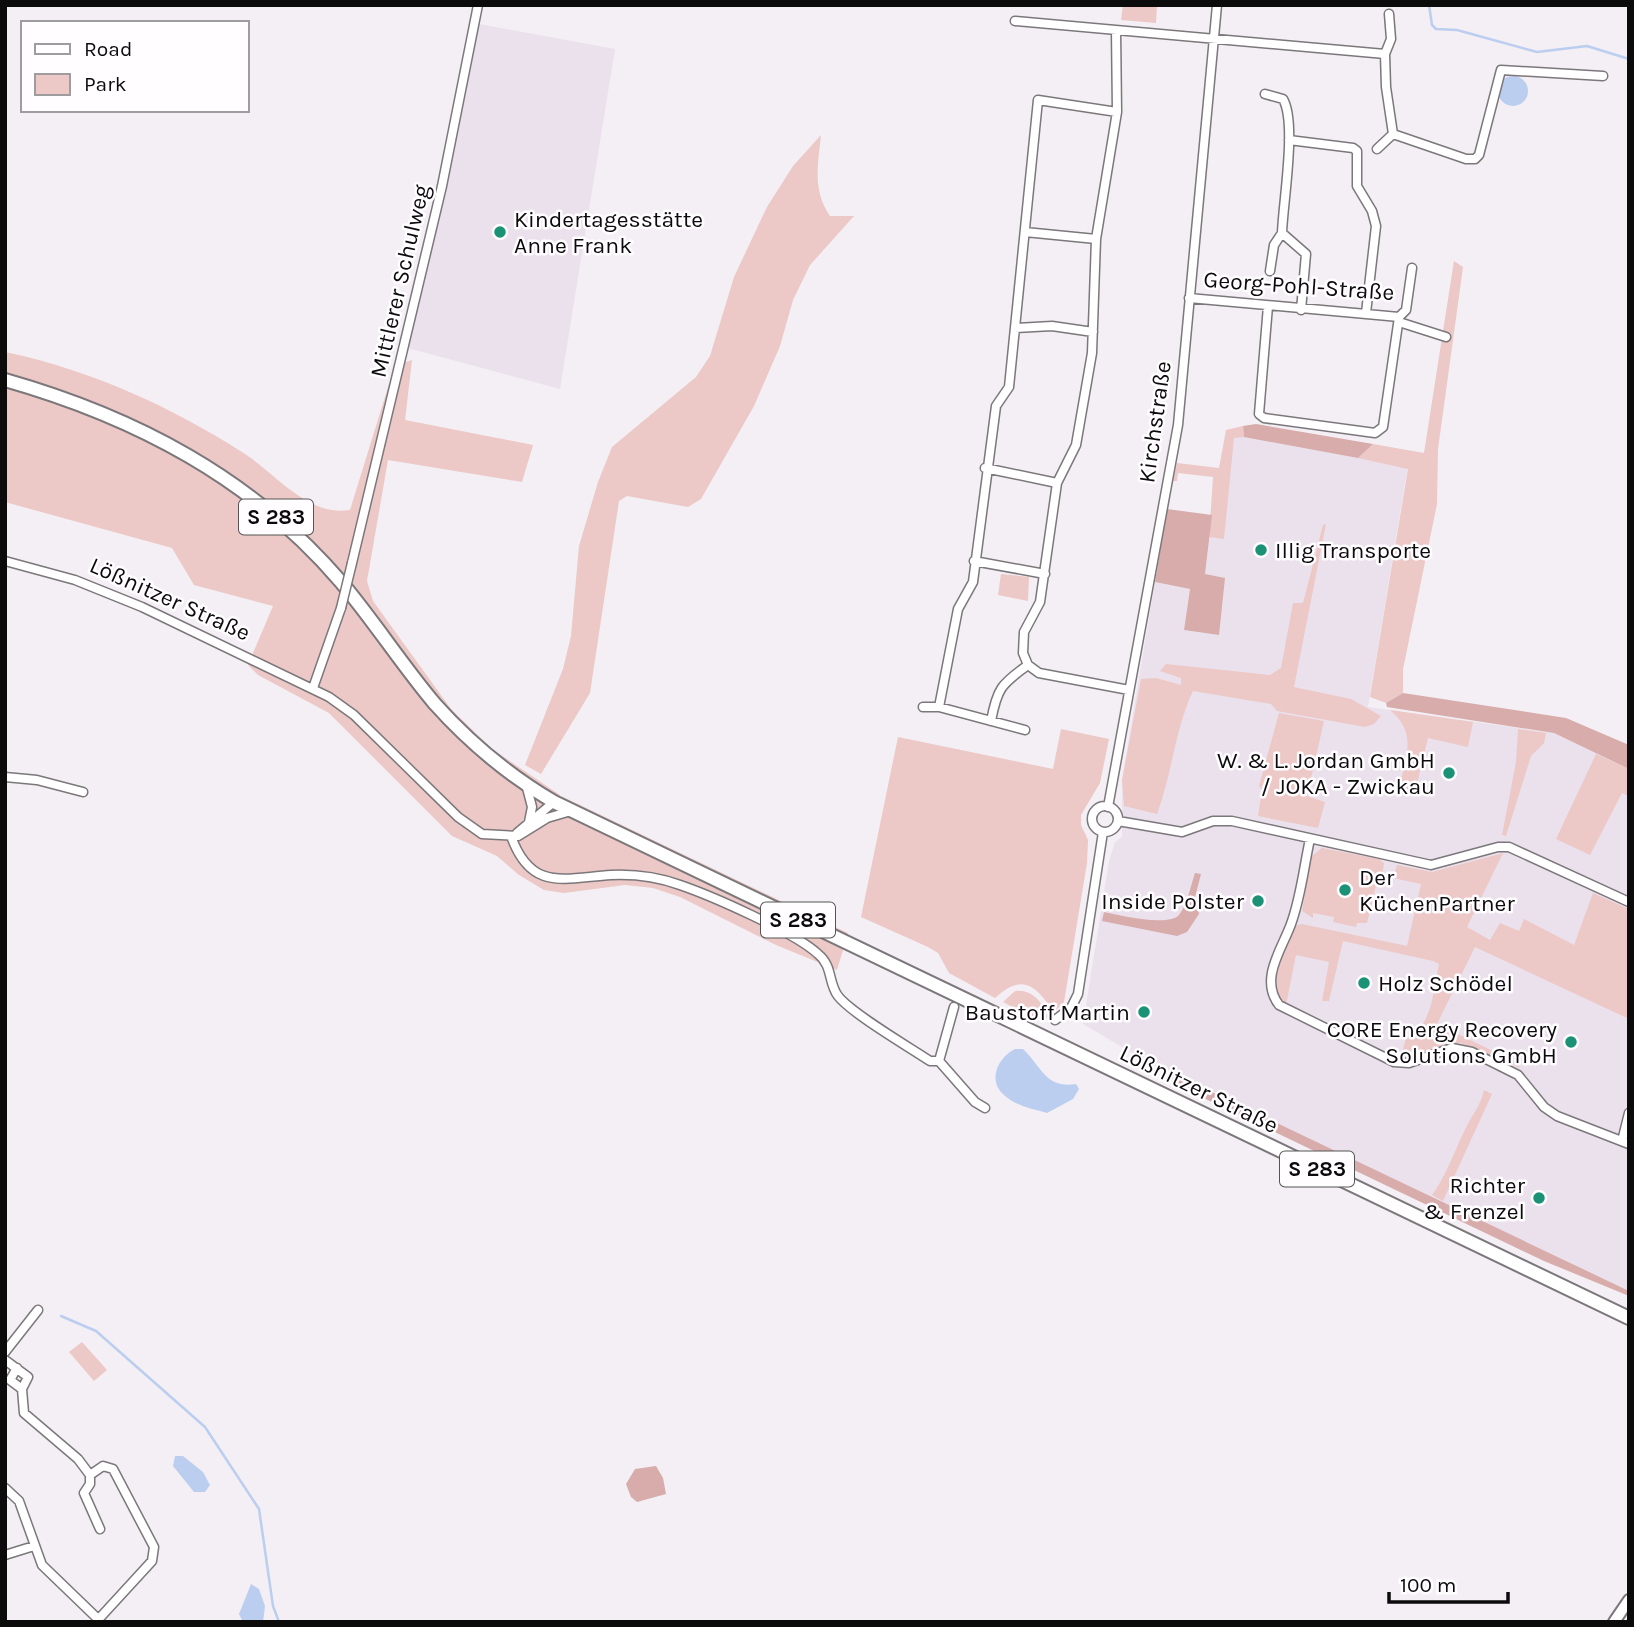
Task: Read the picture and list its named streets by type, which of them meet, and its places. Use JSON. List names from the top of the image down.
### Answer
{
  "streets": {
    "main road": ["S 283", "Lößnitzer Straße"],
    "street": ["Mittlerer Schulweg", "Georg-Pohl-Straße", "Kirchstraße"]
  },
  "crossings": [
    ["Mittlerer Schulweg", "Lößnitzer Straße"],
    ["Georg-Pohl-Straße", "Kirchstraße"],
    ["S 283", "Lößnitzer Straße"]
  ],
  "places": [
    "Kindertagesstätte Anne Frank",
    "Illig Transporte",
    "W. & L. Jordan GmbH / JOKA - Zwickau",
    "Der KüchenPartner",
    "Inside Polster",
    "Holz Schödel",
    "Baustoff Martin",
    "CORE Energy Recovery Solutions GmbH",
    "Richter & Frenzel"
  ],
  "legend": ["Road", "Park"],
  "scale_bar": "100 m"
}
